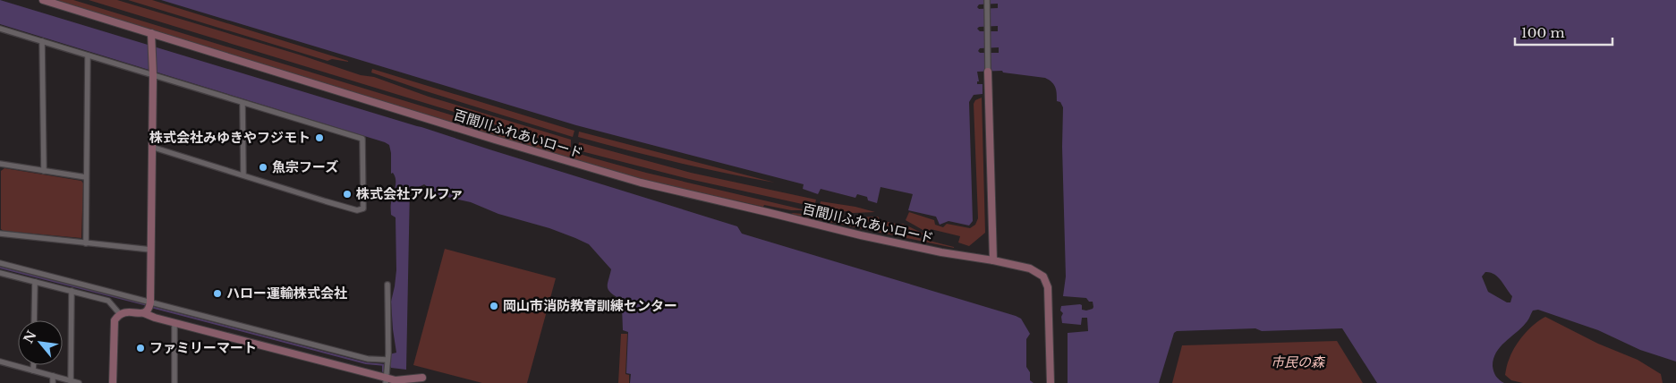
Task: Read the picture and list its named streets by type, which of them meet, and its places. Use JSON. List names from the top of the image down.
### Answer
{
  "streets": {
    "street": ["百間川ふれあいロード"]
  },
  "parks": ["市民の森"],
  "places": [
    "株式会社みゆきやフジモト",
    "魚宗フーズ",
    "株式会社アルファ",
    "ハロー運輸株式会社",
    "岡山市消防教育訓練センター",
    "ファミリーマート"
  ],
  "scale_bar": "100 m",
  "north": "top left"
}
